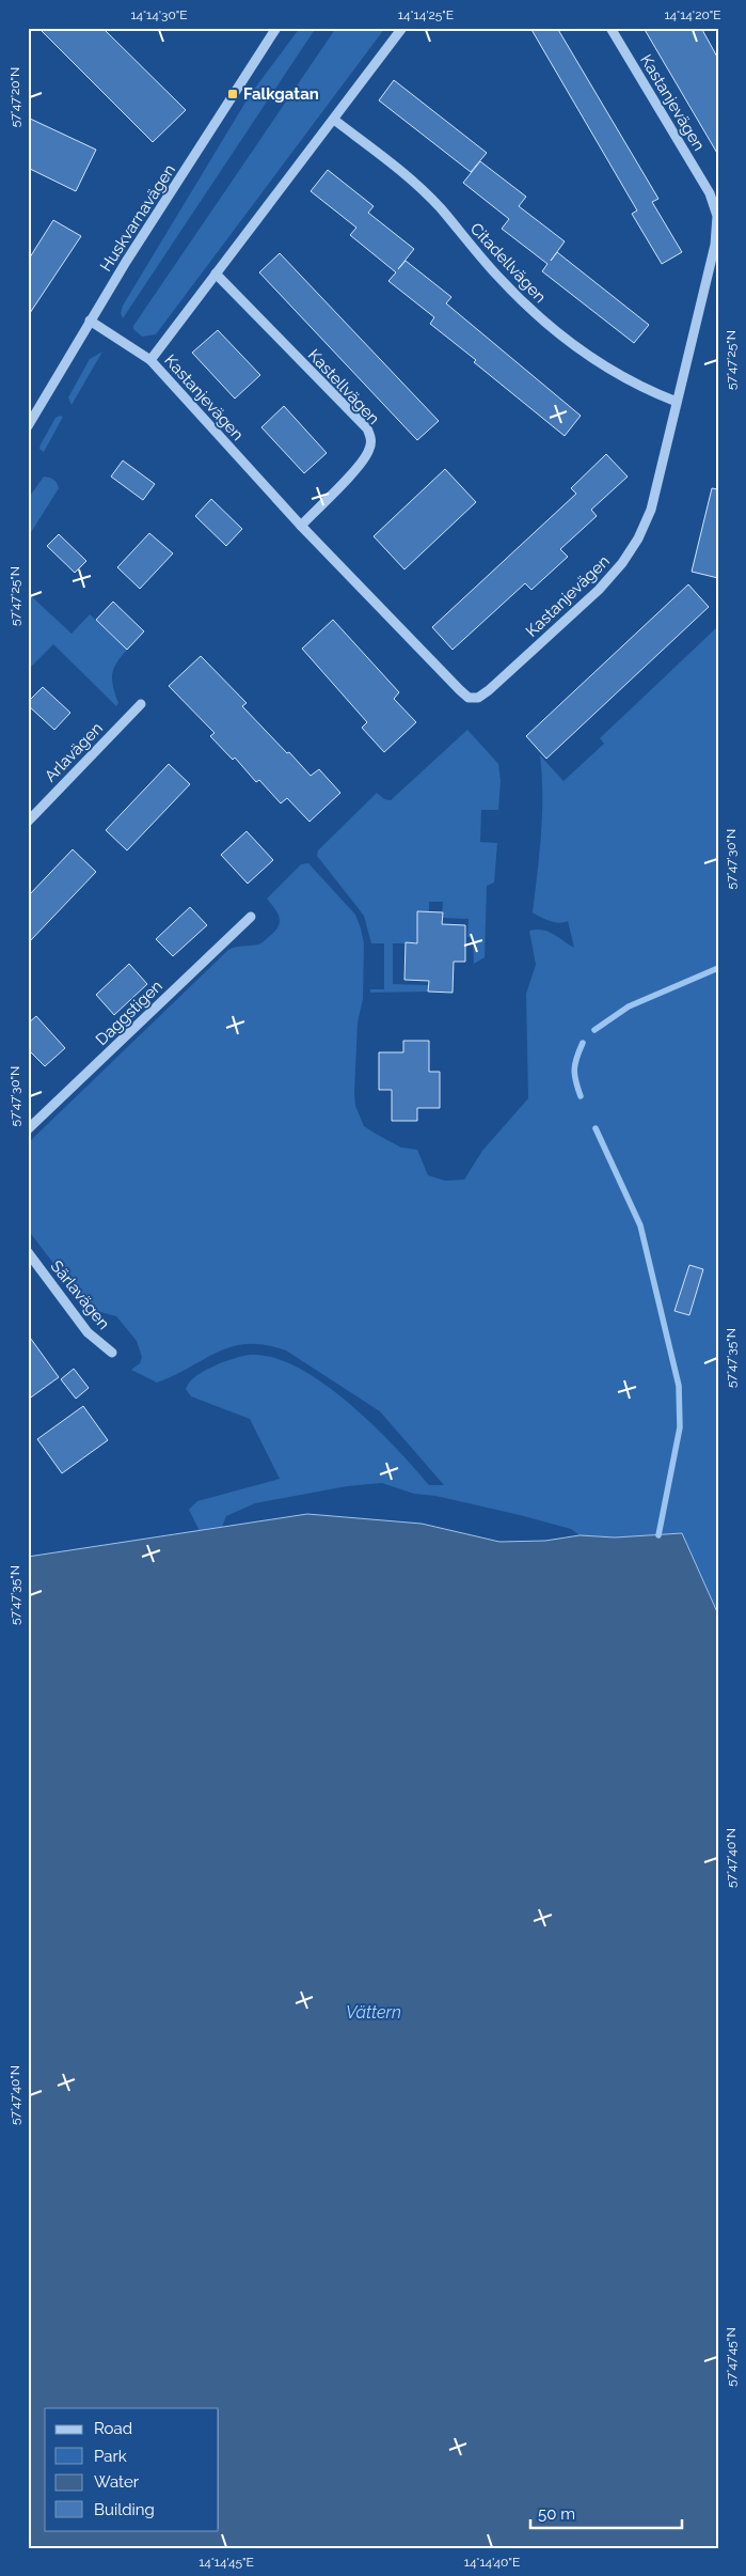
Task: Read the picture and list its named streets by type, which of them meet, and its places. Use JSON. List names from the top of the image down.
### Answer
{
  "streets": {
    "street": [
      "Kastanjevägen",
      "Huskvarnavägen",
      "Citadellvägen",
      "Kastellvägen",
      "Arlavägen",
      "Daggstigen",
      "Särlavägen"
    ]
  },
  "crossings": [
    ["Kastanjevägen", "Huskvarnavägen"],
    ["Kastanjevägen", "Citadellvägen"],
    ["Kastanjevägen", "Kastellvägen"]
  ],
  "water": ["Vättern"],
  "places": {
    "transit": ["Falkgatan"]
  },
  "legend": [
    "Road",
    "Park",
    "Water",
    "Building"
  ],
  "scale_bar": "50 m",
  "coordinates": [
    "14°14'30\"E",
    "14°14'25\"E",
    "14°14'20\"E",
    "57°47'20\"N",
    "57°47'25\"N",
    "57°47'30\"N",
    "57°47'35\"N",
    "57°47'40\"N",
    "57°47'45\"N",
    "14°14'45\"E",
    "14°14'40\"E"
  ]
}
